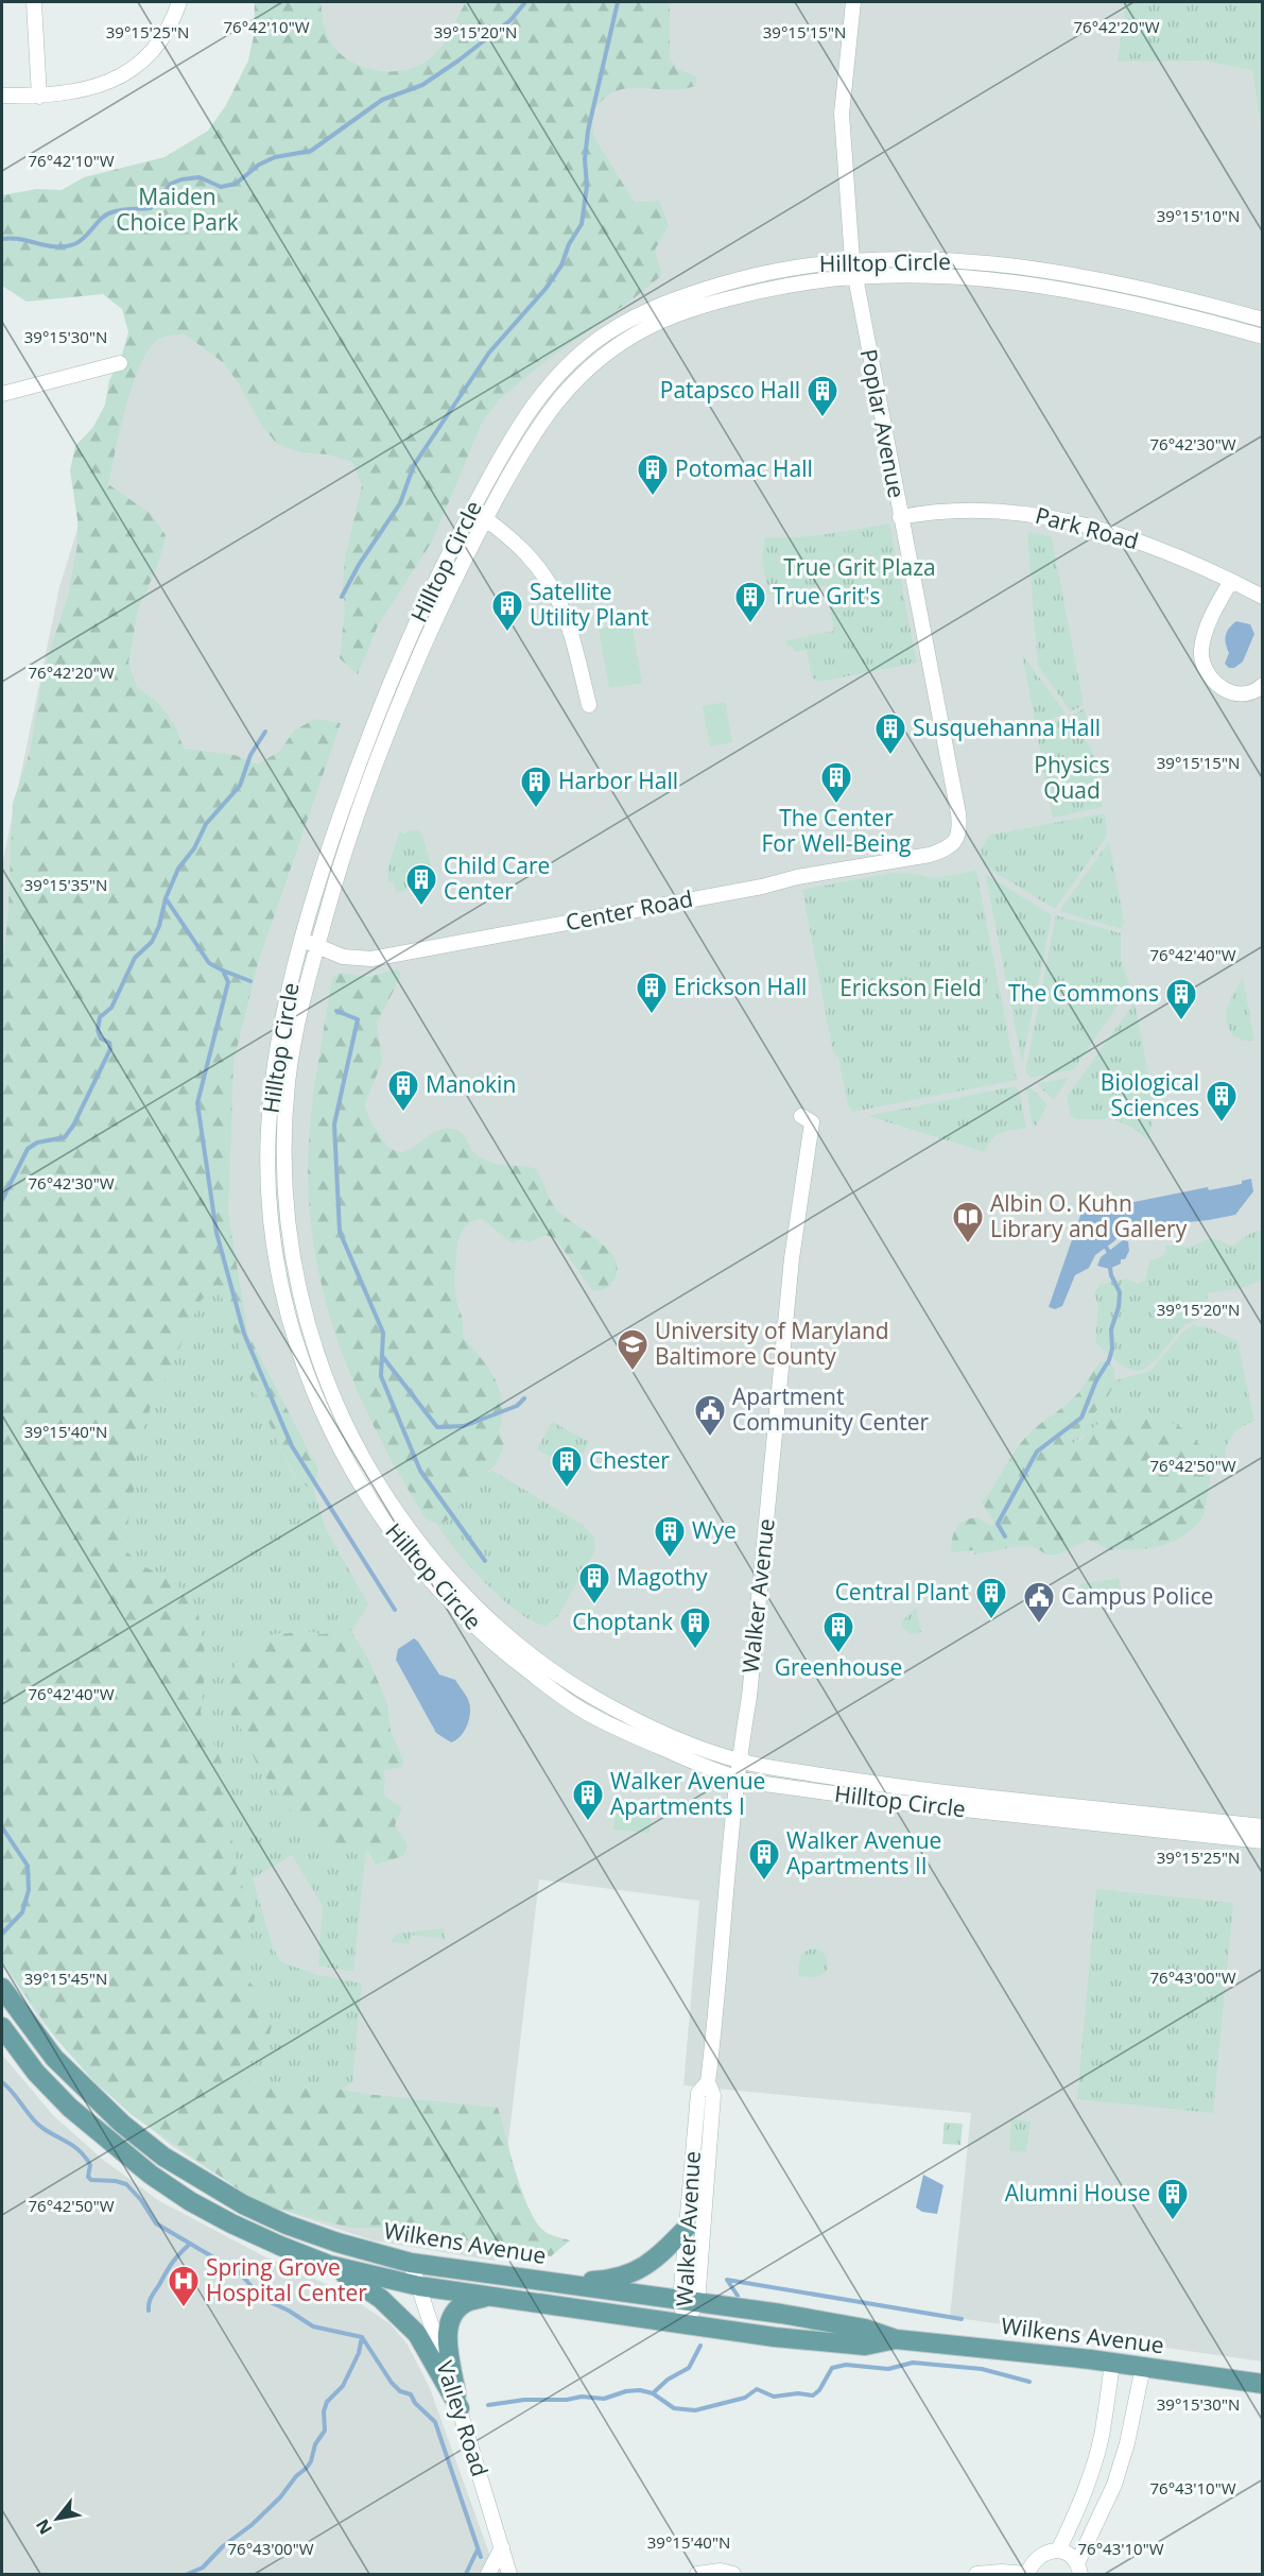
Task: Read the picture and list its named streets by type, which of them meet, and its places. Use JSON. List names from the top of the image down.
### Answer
{
  "streets": {
    "main road": ["Wilkens Avenue"],
    "street": [
      "Hilltop Circle",
      "Poplar Avenue",
      "Park Road",
      "Center Road",
      "Walker Avenue",
      "Valley Road"
    ]
  },
  "crossings": [
    ["Hilltop Circle", "Poplar Avenue"],
    ["Hilltop Circle", "Center Road"],
    ["Hilltop Circle", "Walker Avenue"],
    ["Poplar Avenue", "Park Road"],
    ["Poplar Avenue", "Center Road"],
    ["Walker Avenue", "Wilkens Avenue"],
    ["Wilkens Avenue", "Valley Road"]
  ],
  "parks": [
    "Maiden Choice Park",
    "True Grit Plaza",
    "Physics Quad",
    "Erickson Field"
  ],
  "places": {
    "building": [
      "Patapsco Hall",
      "Potomac Hall",
      "True Grit's",
      "Satellite Utility Plant",
      "Susquehanna Hall",
      "The Center For Well-Being",
      "Harbor Hall",
      "Child Care Center",
      "Erickson Hall",
      "The Commons",
      "Manokin",
      "Biological Sciences",
      "Chester",
      "Wye",
      "Magothy",
      "Central Plant",
      "Choptank",
      "Greenhouse",
      "Walker Avenue Apartments I",
      "Walker Avenue Apartments II",
      "Alumni House"
    ],
    "library": ["Albin O. Kuhn Library and Gallery"],
    "school or university": ["University of Maryland Baltimore County"],
    "public building": ["Apartment Community Center", "Campus Police"],
    "hospital": ["Spring Grove Hospital Center"]
  },
  "north": "bottom left",
  "coordinates": [
    "76°42'10\"W",
    "76°42'20\"W",
    "39°15'25\"N",
    "39°15'20\"N",
    "39°15'15\"N",
    "39°15'10\"N",
    "39°15'30\"N",
    "76°42'30\"W",
    "39°15'35\"N",
    "76°42'40\"W",
    "39°15'40\"N",
    "76°42'50\"W",
    "76°43'00\"W",
    "39°15'45\"N",
    "76°43'10\"W"
  ]
}
